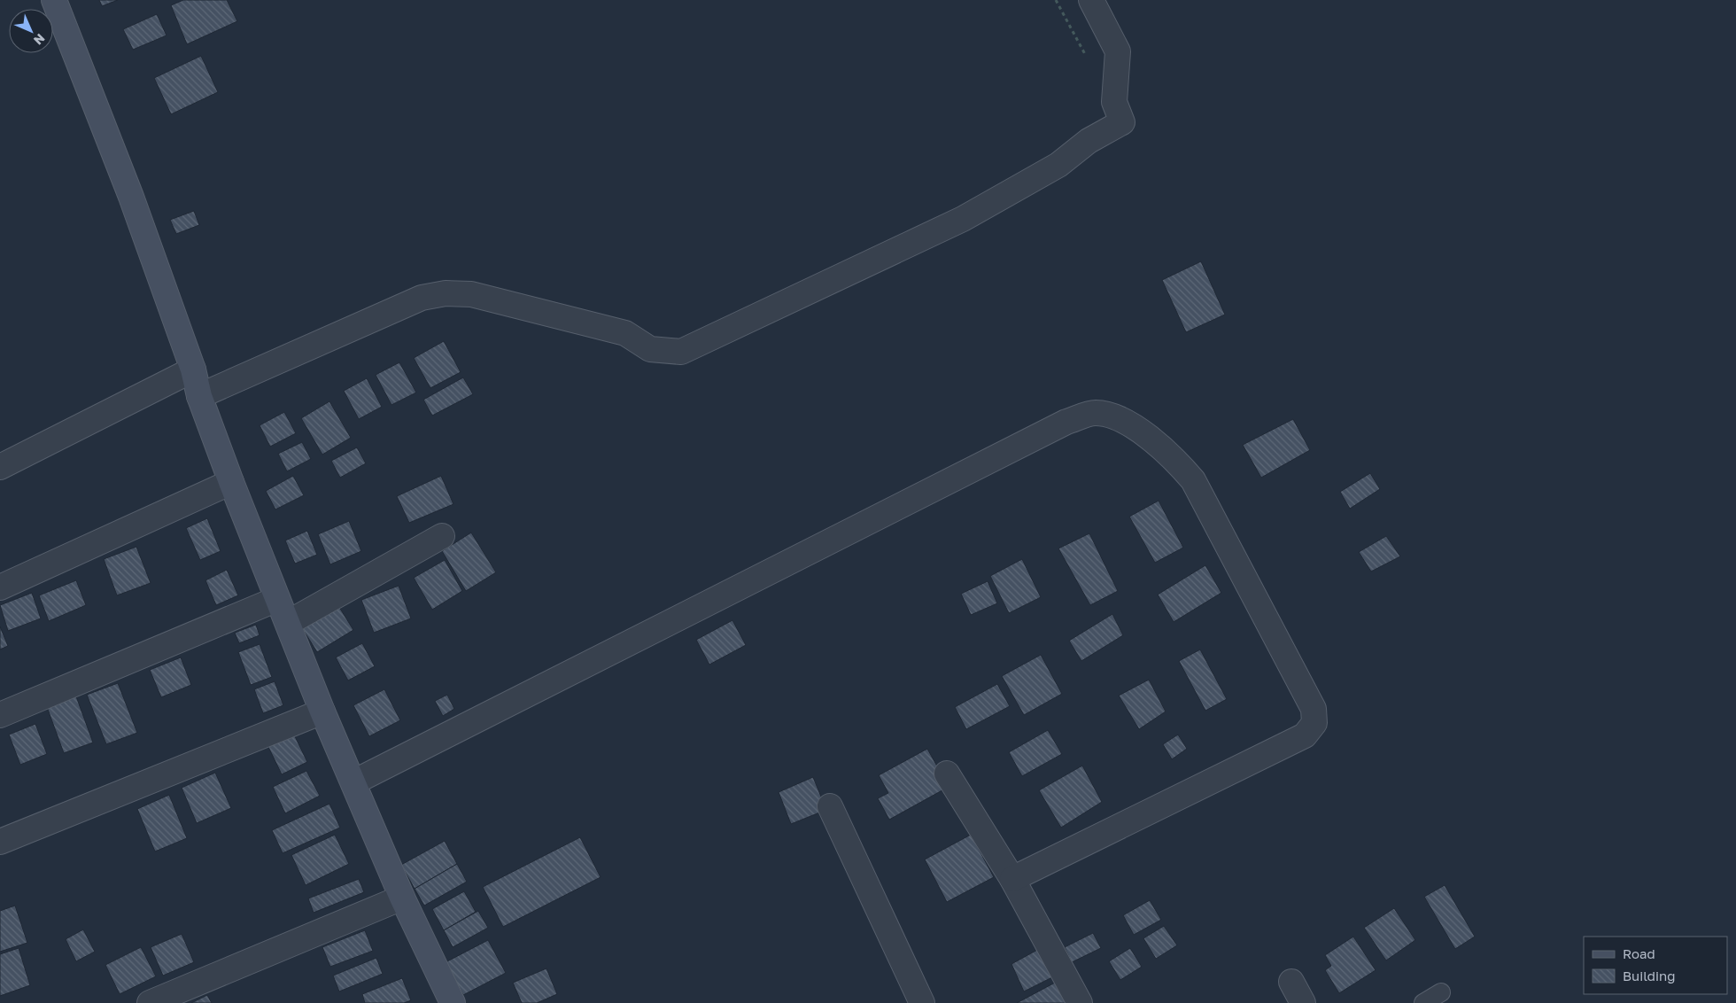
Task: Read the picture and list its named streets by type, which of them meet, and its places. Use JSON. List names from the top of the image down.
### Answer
{
  "legend": ["Road", "Building"],
  "north": "bottom right"
}
